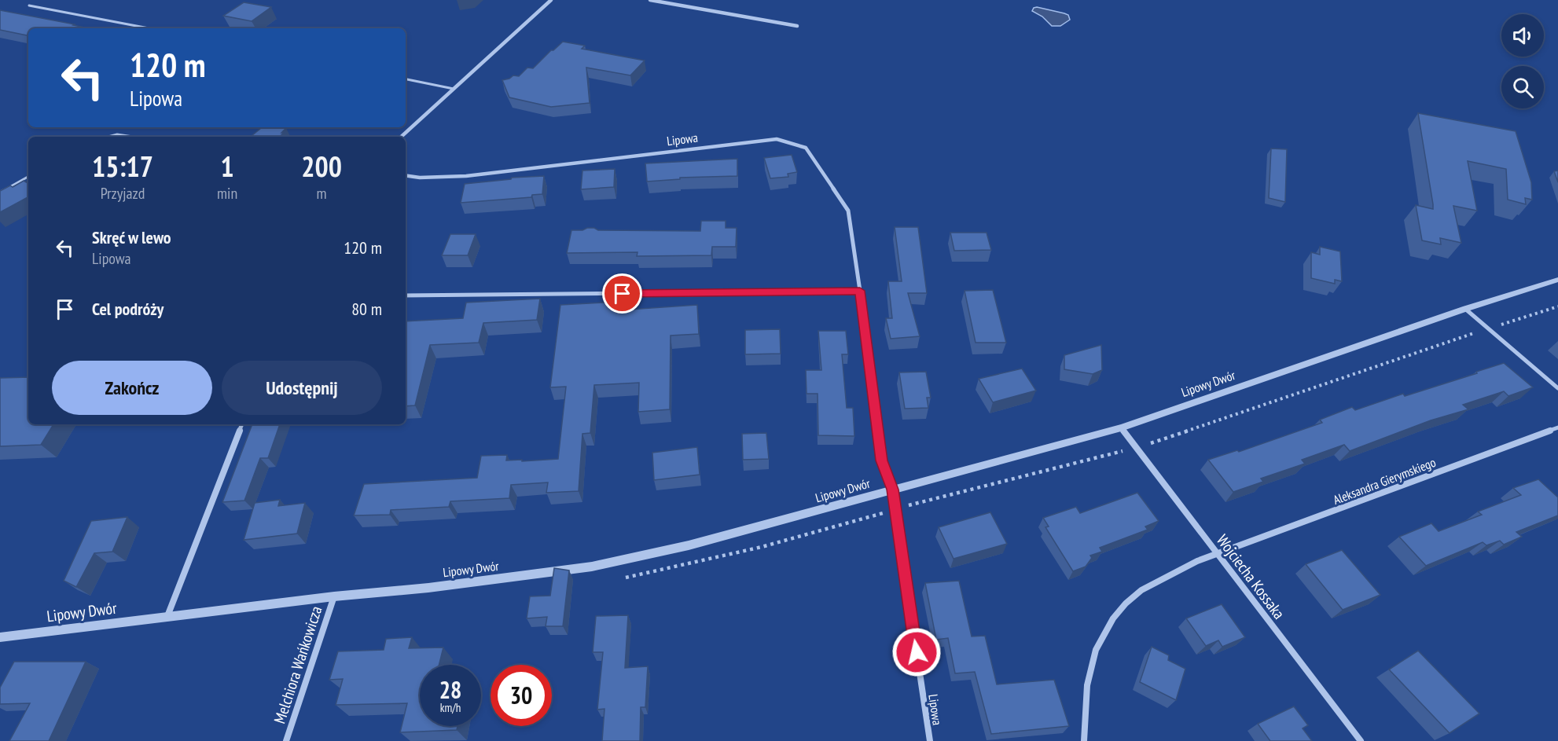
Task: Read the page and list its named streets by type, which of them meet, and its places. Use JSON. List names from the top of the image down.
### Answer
{
  "streets": {
    "street": [
      "Lipowa",
      "Lipowy Dwór",
      "Aleksandra Gierymskiego",
      "Wojciecha Kossaka",
      "Melchiora Wańkowicza"
    ]
  },
  "crossings": [
    ["Lipowa", "Lipowy Dwór"],
    ["Lipowy Dwór", "Wojciecha Kossaka"],
    ["Lipowy Dwór", "Melchiora Wańkowicza"],
    ["Aleksandra Gierymskiego", "Wojciecha Kossaka"]
  ],
  "page": {
    "turn": ["120 m", "Lipowa"],
    "eta": [
      "15:17",
      "Przyjazd",
      "1",
      "min",
      "200",
      "m"
    ],
    "list": [
      {
        "name": "Skręć w lewo",
        "note": "Lipowa",
        "value": "120 m"
      },
      {
        "name": "Cel podróży",
        "value": "80 m"
      }
    ],
    "buttons": ["Zakończ", "Udostępnij"],
    "speed": "28 km/h",
    "limit": "30"
  }
}
